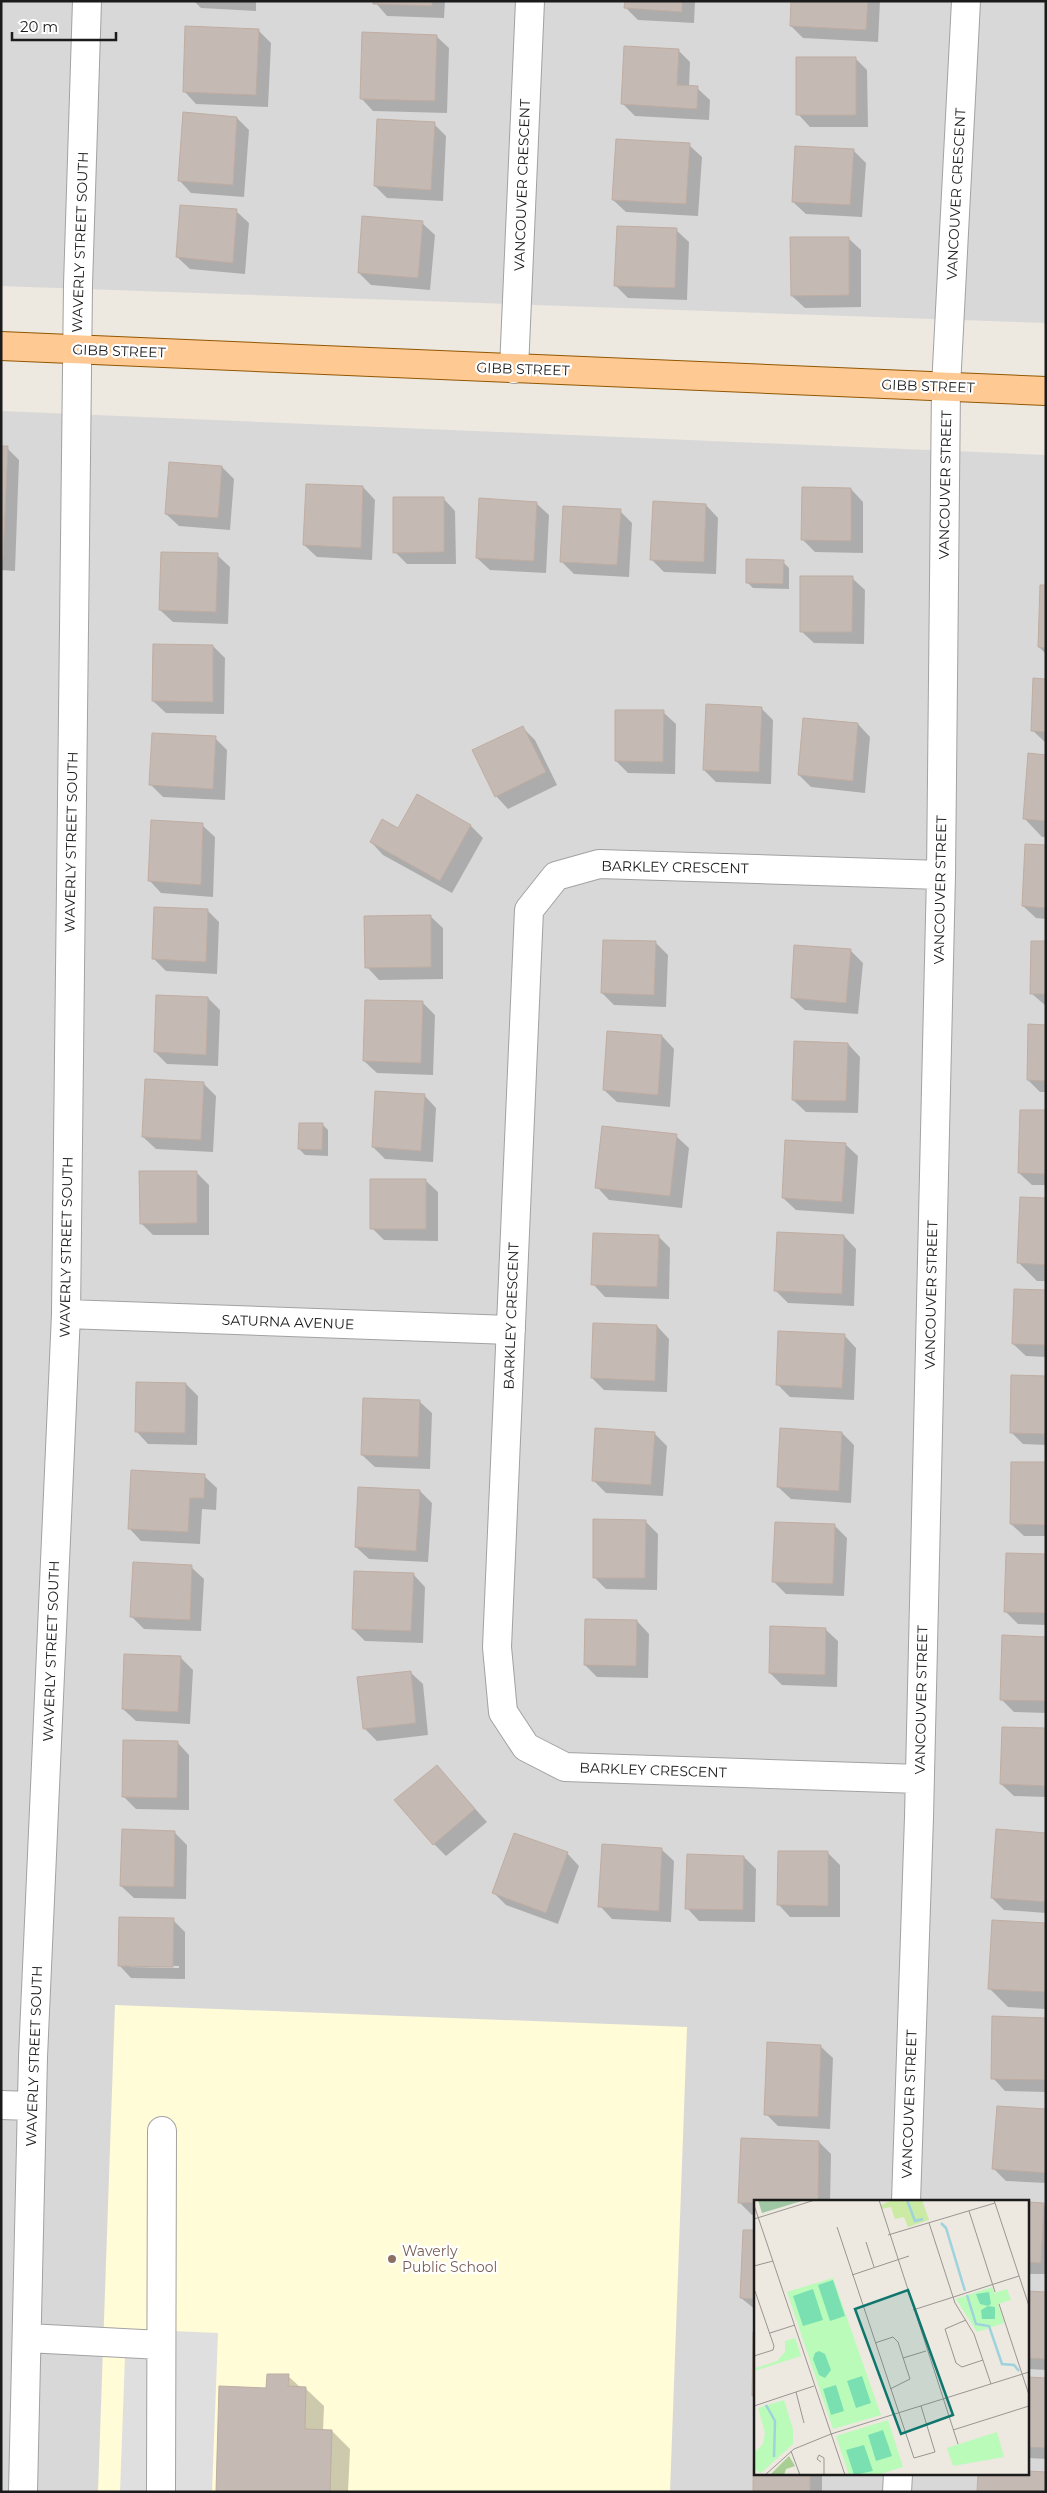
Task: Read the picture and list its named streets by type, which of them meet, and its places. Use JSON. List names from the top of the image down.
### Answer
{
  "streets": {
    "main road": ["GIBB STREET"],
    "street": [
      "VANCOUVER CRESCENT",
      "WAVERLY STREET SOUTH",
      "VANCOUVER STREET",
      "BARKLEY CRESCENT",
      "SATURNA AVENUE"
    ]
  },
  "crossings": [
    ["VANCOUVER CRESCENT", "GIBB STREET"],
    ["VANCOUVER CRESCENT", "VANCOUVER STREET"],
    ["WAVERLY STREET SOUTH", "GIBB STREET"],
    ["WAVERLY STREET SOUTH", "SATURNA AVENUE"],
    ["GIBB STREET", "VANCOUVER STREET"],
    ["VANCOUVER STREET", "BARKLEY CRESCENT"],
    ["BARKLEY CRESCENT", "SATURNA AVENUE"]
  ],
  "places": ["Waverly Public School"],
  "scale_bar": "20 m"
}
